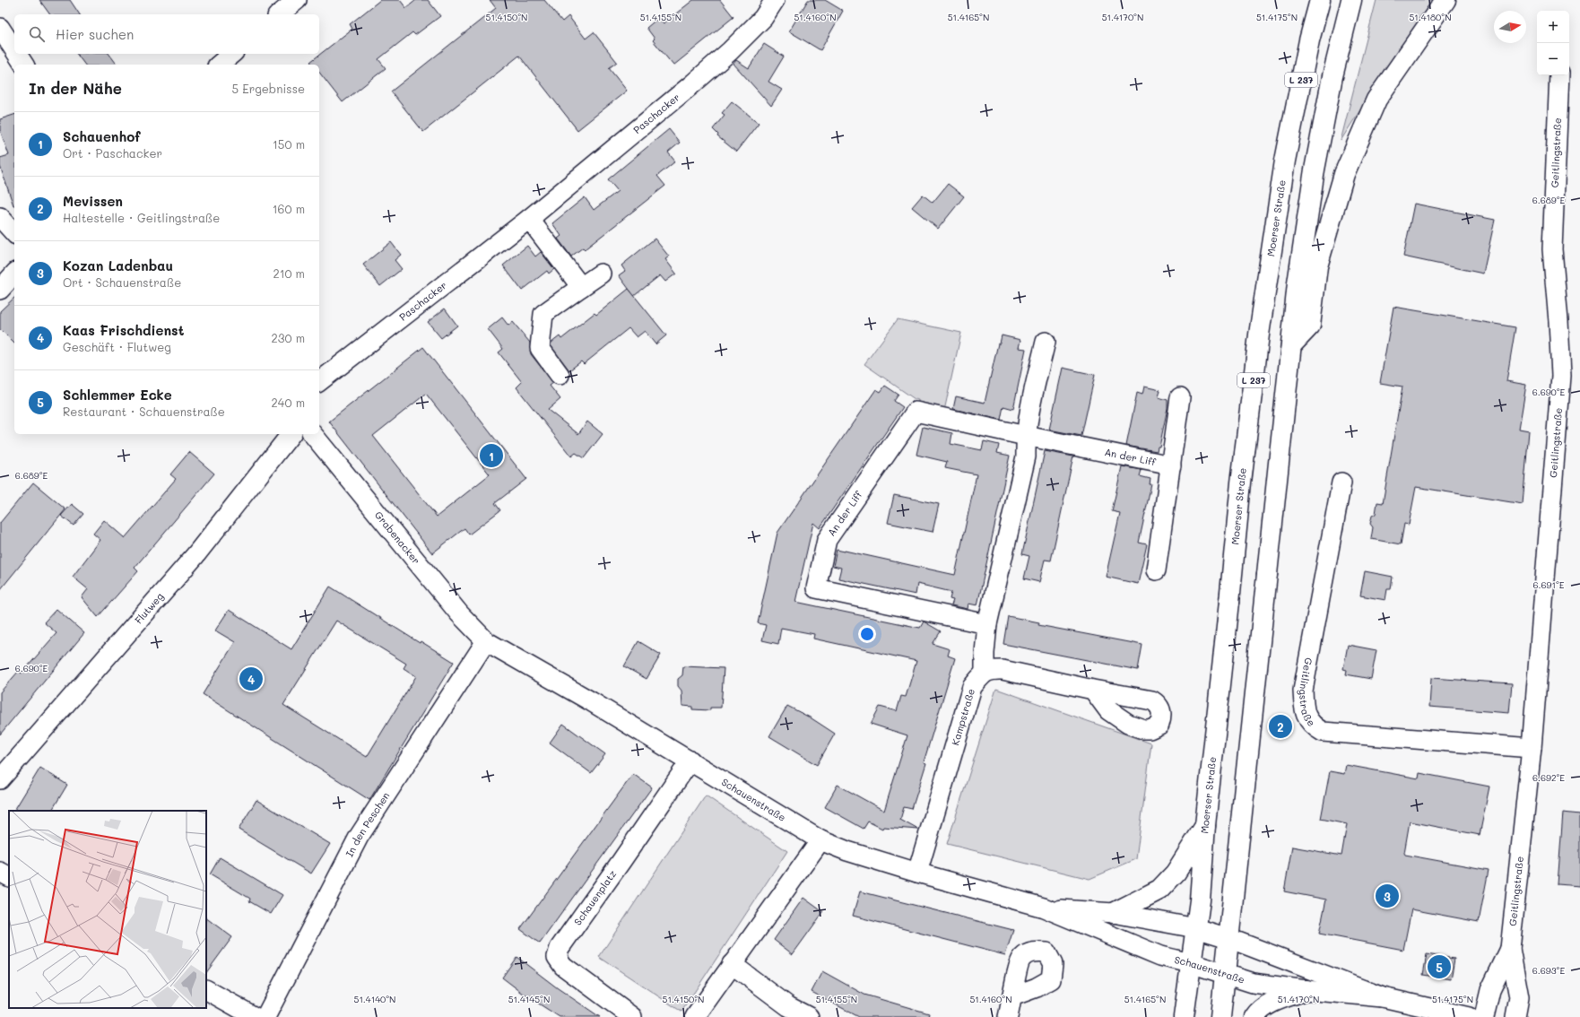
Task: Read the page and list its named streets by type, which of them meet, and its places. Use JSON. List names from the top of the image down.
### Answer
{
  "streets": {
    "main road": ["L 237", "Moerser Straße"],
    "street": [
      "Paschacker",
      "Geitlingstraße",
      "An der Liff",
      "Grabenacker",
      "Flutweg",
      "Kampstraße",
      "Schauenstraße",
      "In den Peschen",
      "Schauenplatz"
    ]
  },
  "crossings": [
    ["L 237", "Schauenstraße"],
    ["Moerser Straße", "Schauenstraße"],
    ["Grabenacker", "Schauenstraße"],
    ["Grabenacker", "In den Peschen"],
    ["Kampstraße", "Schauenstraße"],
    ["Schauenstraße", "In den Peschen"],
    ["Schauenstraße", "Schauenplatz"]
  ],
  "north": "right",
  "page": {
    "map_buttons": ["+", "−"],
    "search": "Hier suchen",
    "heading": ["In der Nähe", "5 Ergebnisse"],
    "list": [
      {
        "mark": "1",
        "name": "Schauenhof",
        "note": "Ort · Paschacker",
        "value": "150 m"
      },
      {
        "mark": "2",
        "name": "Mevissen",
        "note": "Haltestelle · Geitlingstraße",
        "value": "160 m"
      },
      {
        "mark": "3",
        "name": "Kozan Ladenbau",
        "note": "Ort · Schauenstraße",
        "value": "210 m"
      },
      {
        "mark": "4",
        "name": "Kaas Frischdienst",
        "note": "Geschäft · Flutweg",
        "value": "230 m"
      },
      {
        "mark": "5",
        "name": "Schlemmer Ecke",
        "note": "Restaurant · Schauenstraße",
        "value": "240 m"
      }
    ],
    "pins": [
      "1",
      "4",
      "2",
      "3",
      "5"
    ]
  },
  "coordinates": [
    "51.4165°N",
    "51.4180°N",
    "51.4150°N",
    "51.4155°N",
    "51.4160°N",
    "51.4170°N",
    "51.4175°N",
    "6.689°E",
    "6.690°E",
    "6.691°E",
    "6.692°E",
    "6.693°E",
    "51.4140°N",
    "51.4145°N"
  ]
}
